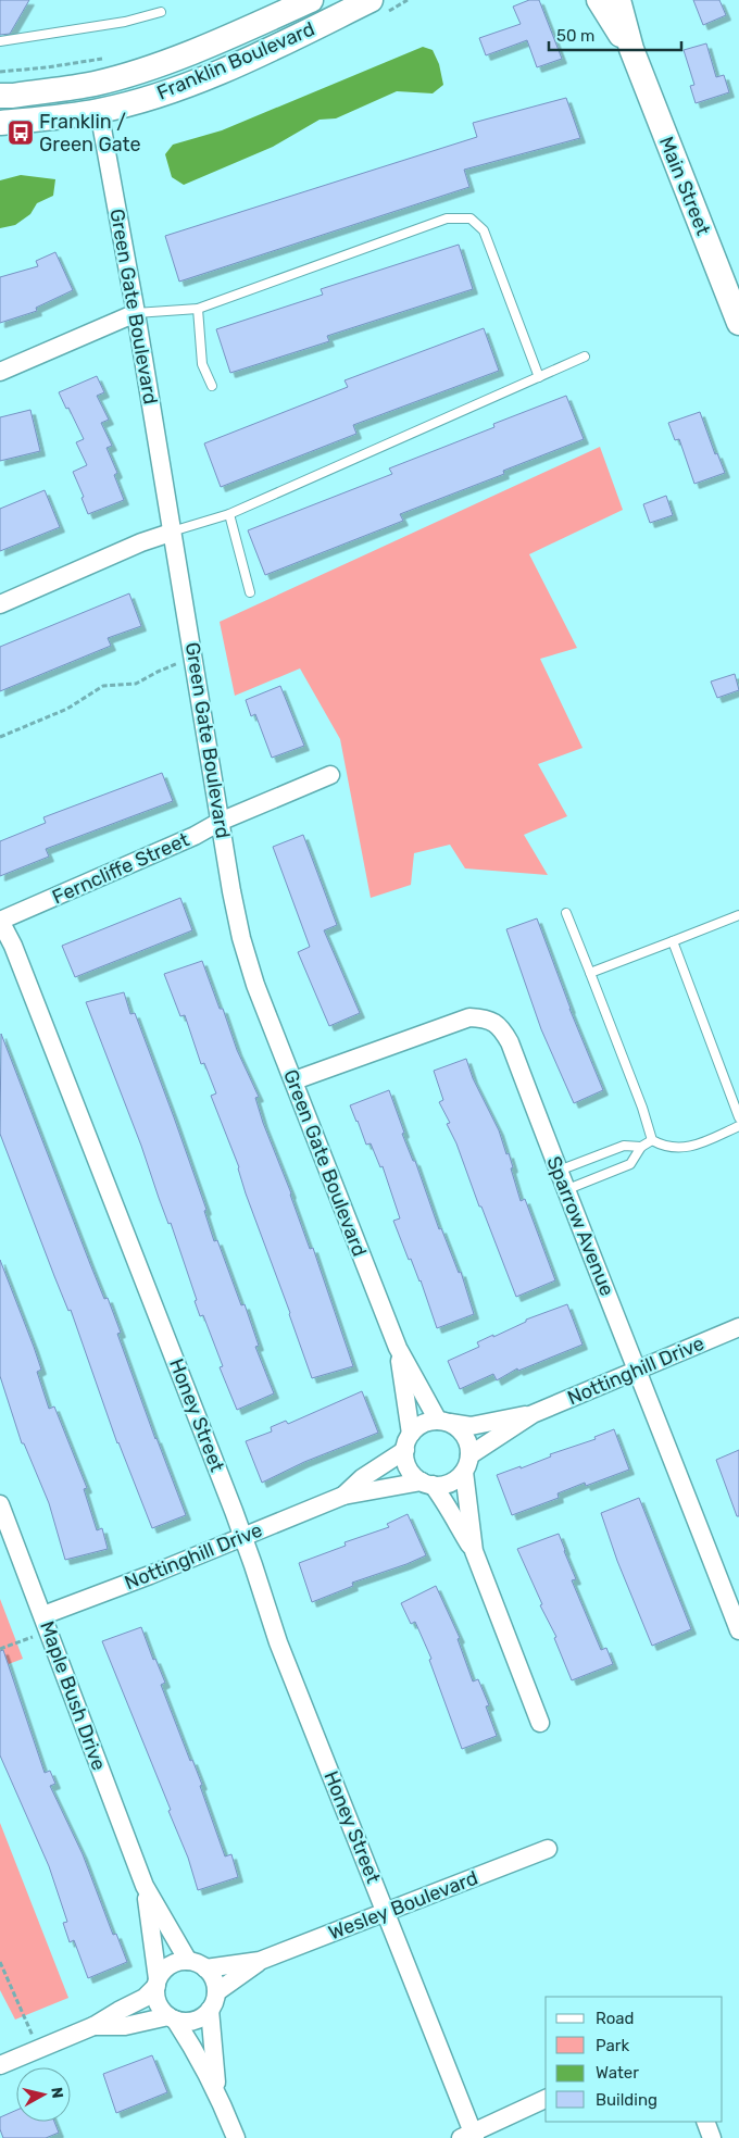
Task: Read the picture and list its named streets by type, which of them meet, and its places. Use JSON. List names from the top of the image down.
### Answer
{
  "streets": {
    "main road": ["Franklin Boulevard", "Main Street"],
    "street": [
      "Green Gate Boulevard",
      "Ferncliffe Street",
      "Sparrow Avenue",
      "Nottinghill Drive",
      "Honey Street",
      "Maple Bush Drive",
      "Wesley Boulevard"
    ]
  },
  "crossings": [
    ["Franklin Boulevard", "Green Gate Boulevard"],
    ["Green Gate Boulevard", "Ferncliffe Street"],
    ["Green Gate Boulevard", "Sparrow Avenue"],
    ["Green Gate Boulevard", "Nottinghill Drive"],
    ["Ferncliffe Street", "Honey Street"],
    ["Sparrow Avenue", "Nottinghill Drive"],
    ["Nottinghill Drive", "Honey Street"],
    ["Nottinghill Drive", "Maple Bush Drive"],
    ["Honey Street", "Wesley Boulevard"],
    ["Maple Bush Drive", "Wesley Boulevard"]
  ],
  "places": {
    "bus stop": ["Franklin / Green Gate"]
  },
  "legend": [
    "Road",
    "Park",
    "Water",
    "Building"
  ],
  "scale_bar": "50 m",
  "north": "right"
}
